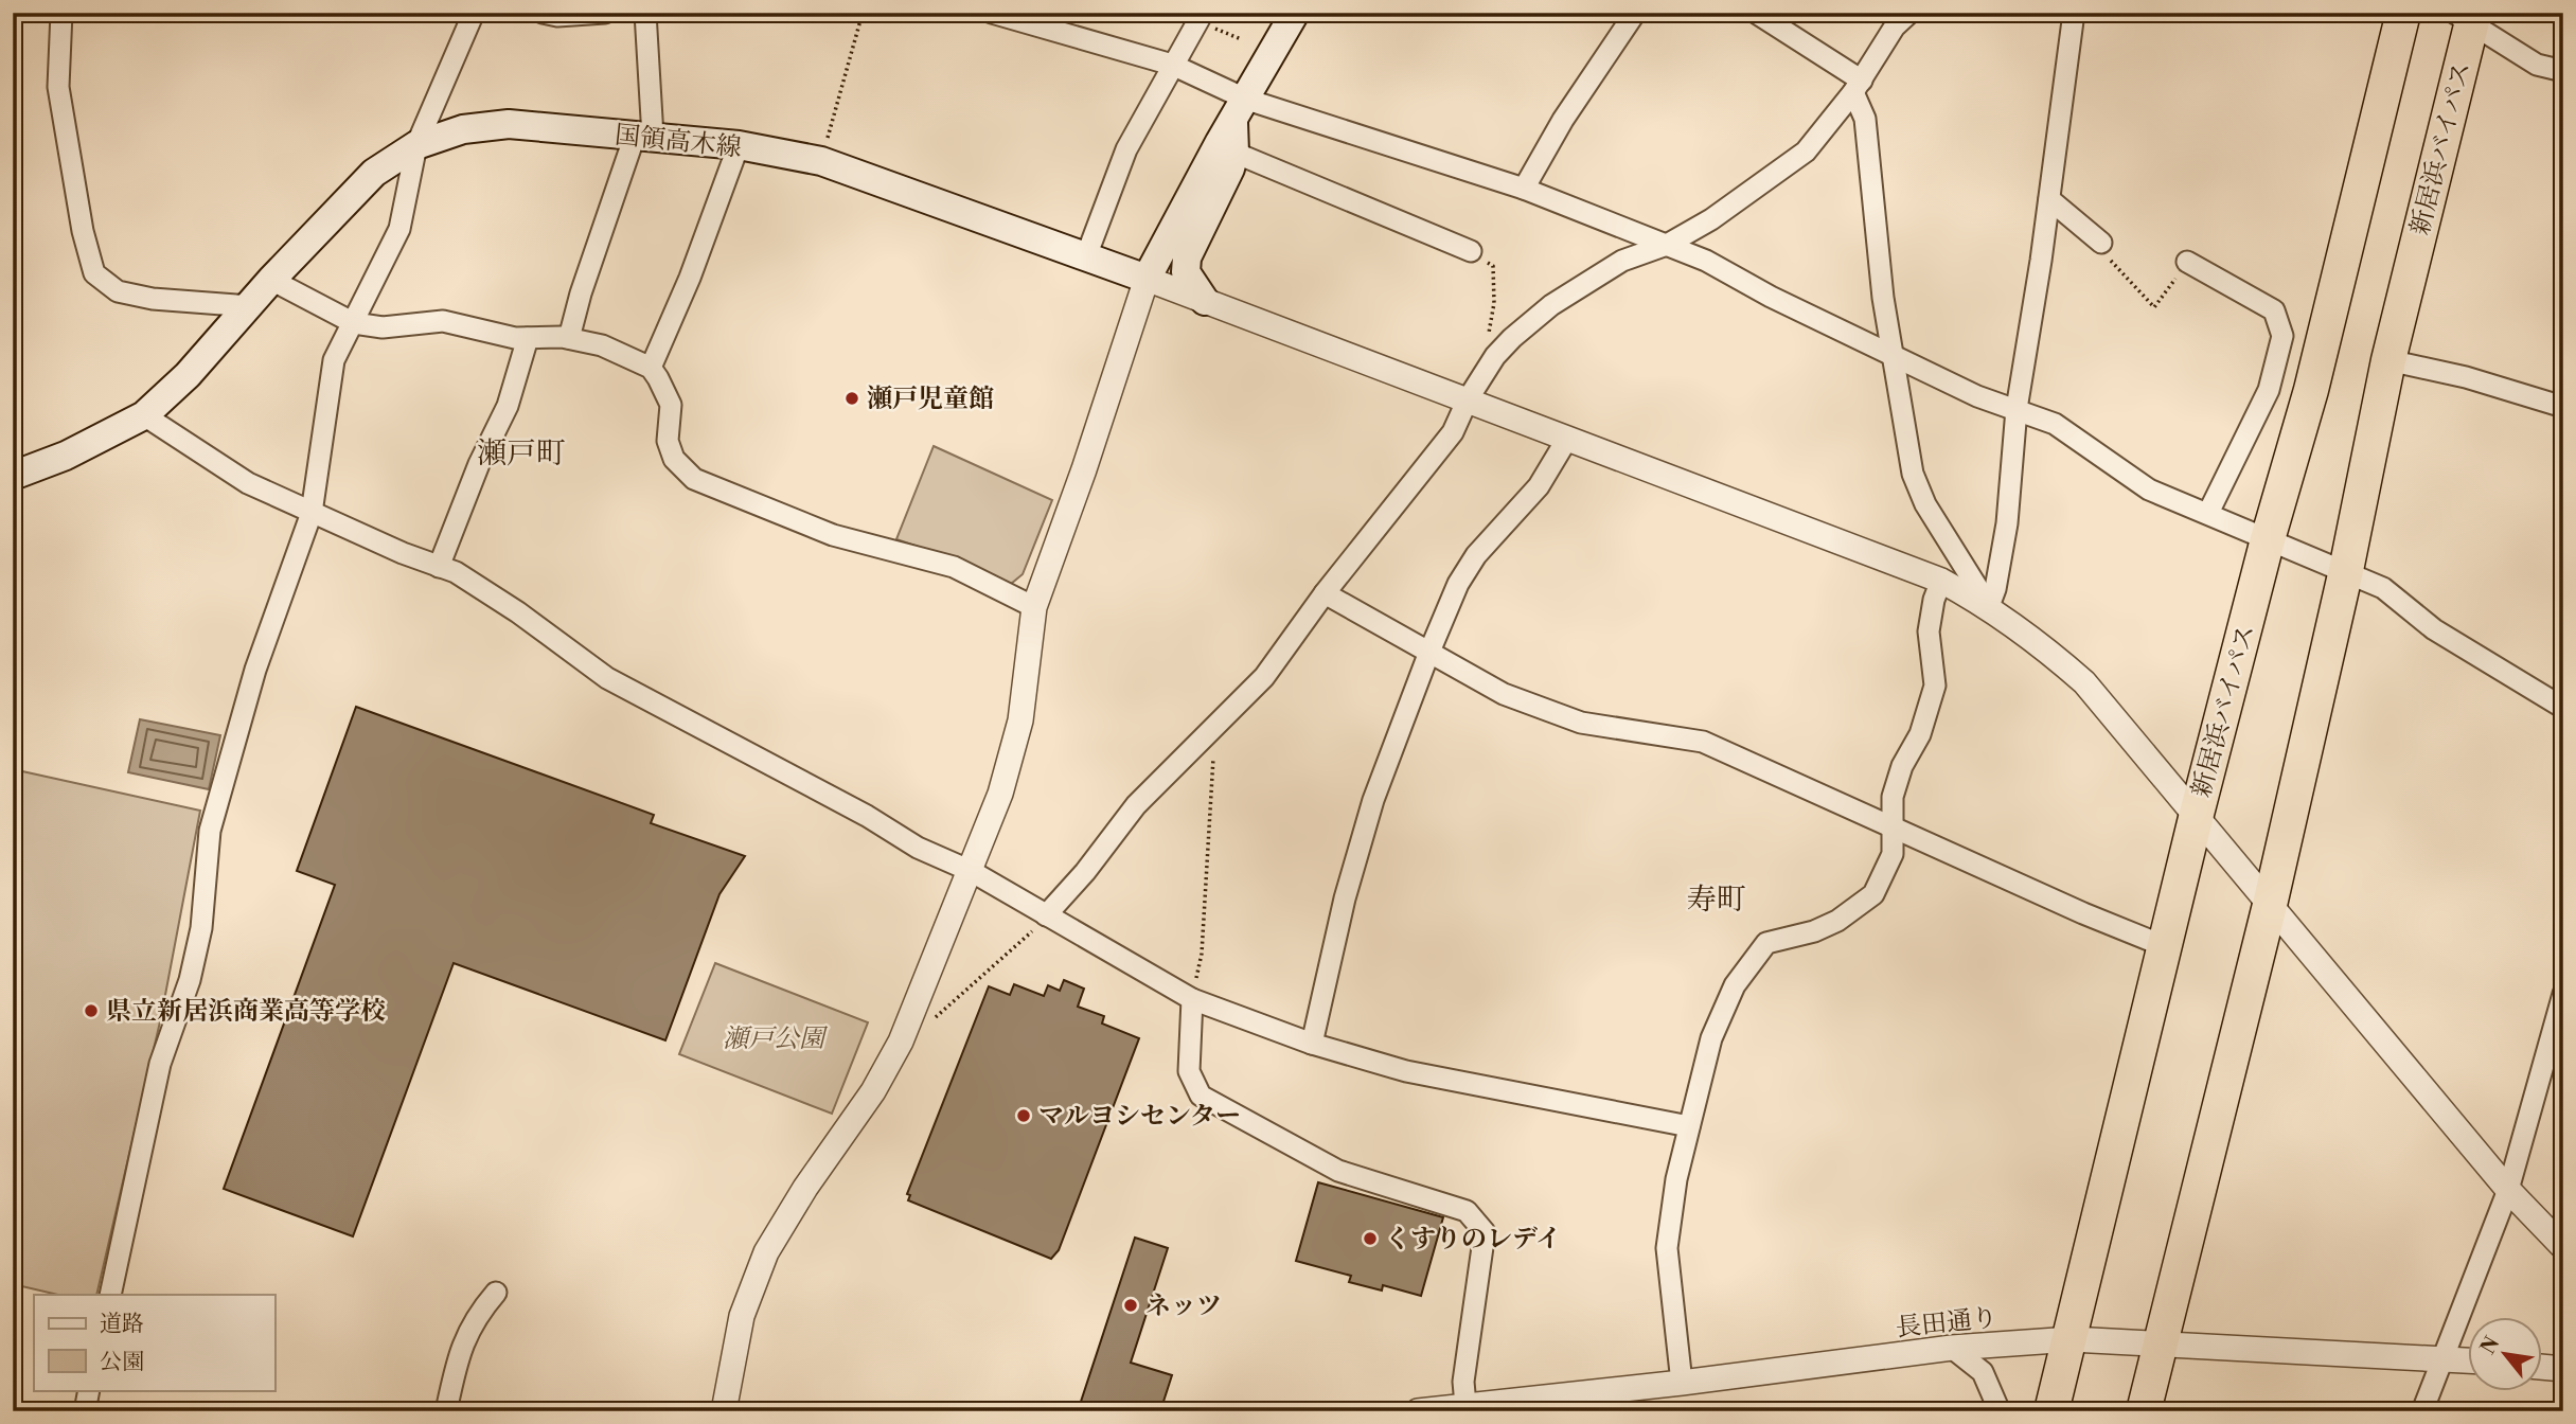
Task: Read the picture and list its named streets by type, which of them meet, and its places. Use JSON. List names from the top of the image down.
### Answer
{
  "streets": {
    "highway": ["新居浜バイパス"],
    "main road": ["国領高木線"],
    "street": ["長田通り"]
  },
  "crossings": [
    ["新居浜バイパス", "長田通り"]
  ],
  "districts": ["瀬戸町", "寿町"],
  "parks": ["瀬戸公園"],
  "places": [
    "瀬戸児童館",
    "県立新居浜商業高等学校",
    "マルヨシセンター",
    "くすりのレデイ",
    "ネッツ"
  ],
  "legend": ["道路", "公園"],
  "north": "top left"
}
